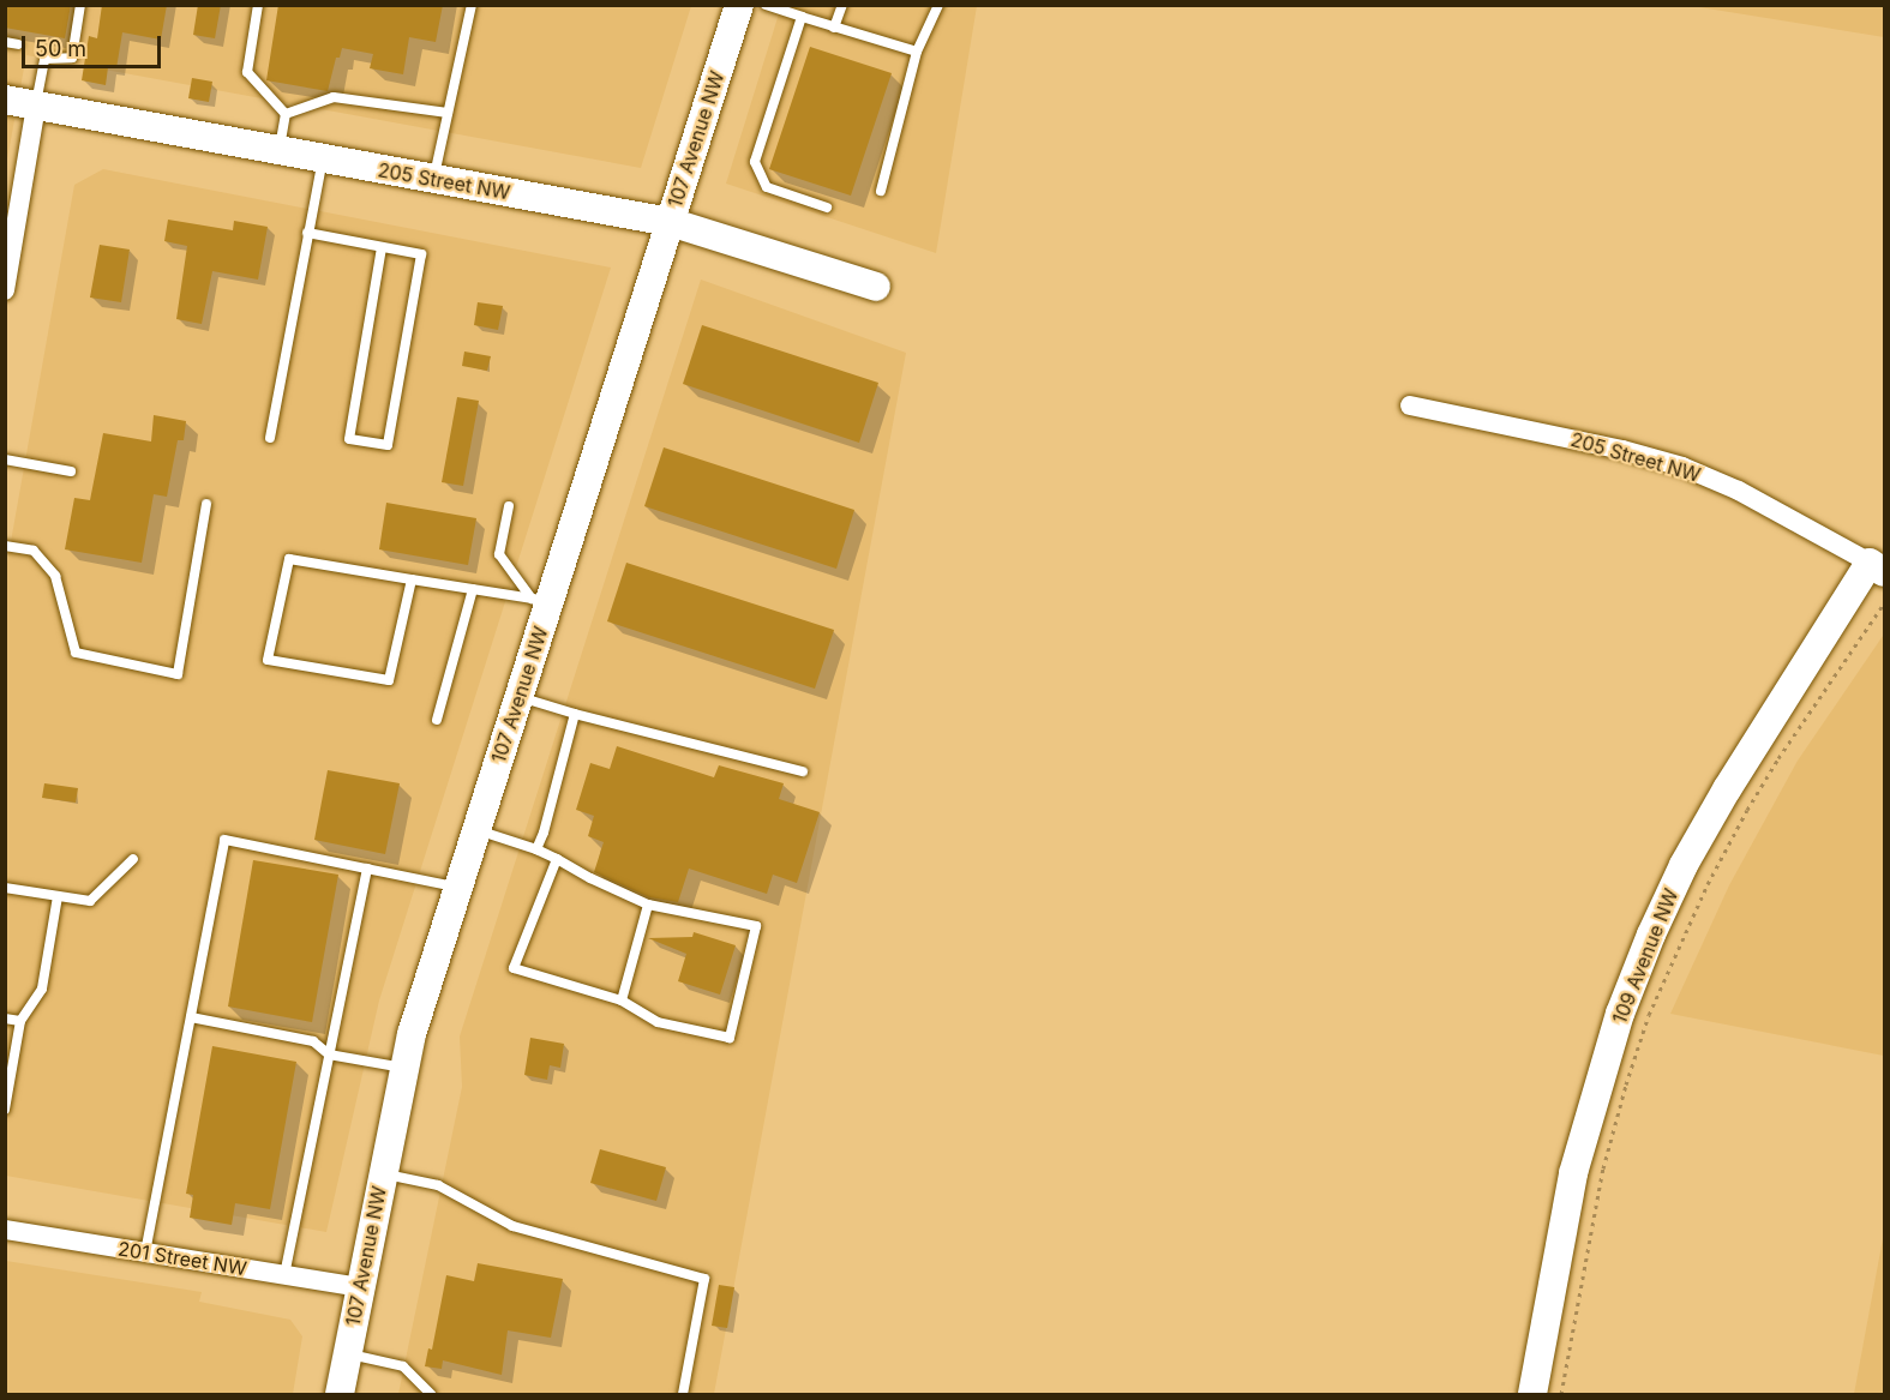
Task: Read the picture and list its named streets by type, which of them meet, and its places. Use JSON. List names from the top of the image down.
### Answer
{
  "streets": {
    "street": [
      "107 Avenue NW",
      "205 Street NW",
      "109 Avenue NW",
      "201 Street NW"
    ]
  },
  "crossings": [
    ["107 Avenue NW", "205 Street NW"],
    ["107 Avenue NW", "201 Street NW"],
    ["205 Street NW", "109 Avenue NW"]
  ],
  "scale_bar": "50 m"
}
